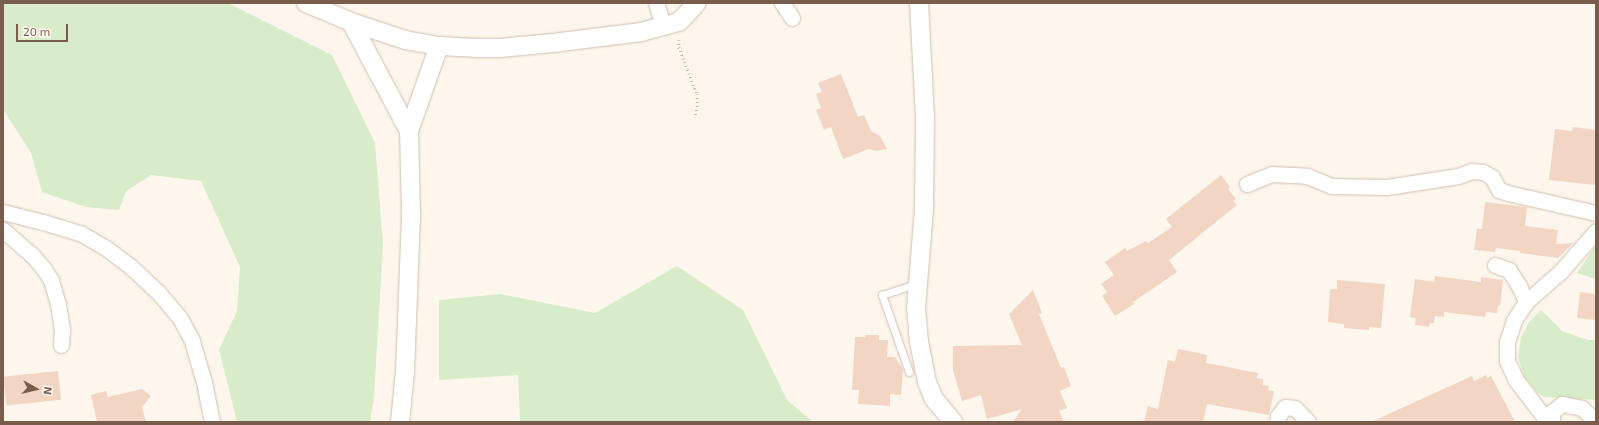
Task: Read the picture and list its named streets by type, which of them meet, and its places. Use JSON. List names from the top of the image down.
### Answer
{
  "scale_bar": "20 m",
  "north": "right"
}
